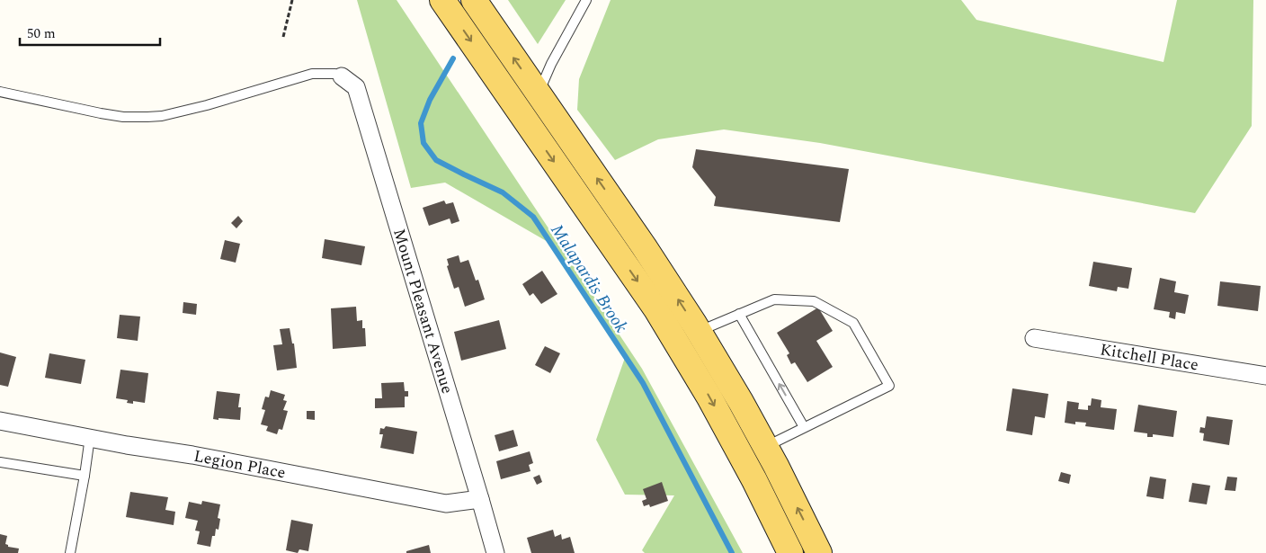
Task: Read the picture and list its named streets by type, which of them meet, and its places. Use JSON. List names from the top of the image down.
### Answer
{
  "streets": {
    "street": ["Mount Pleasant Avenue", "Kitchell Place", "Legion Place"]
  },
  "crossings": [
    ["Mount Pleasant Avenue", "Legion Place"]
  ],
  "water": ["Malapardis Brook"],
  "scale_bar": "50 m"
}
